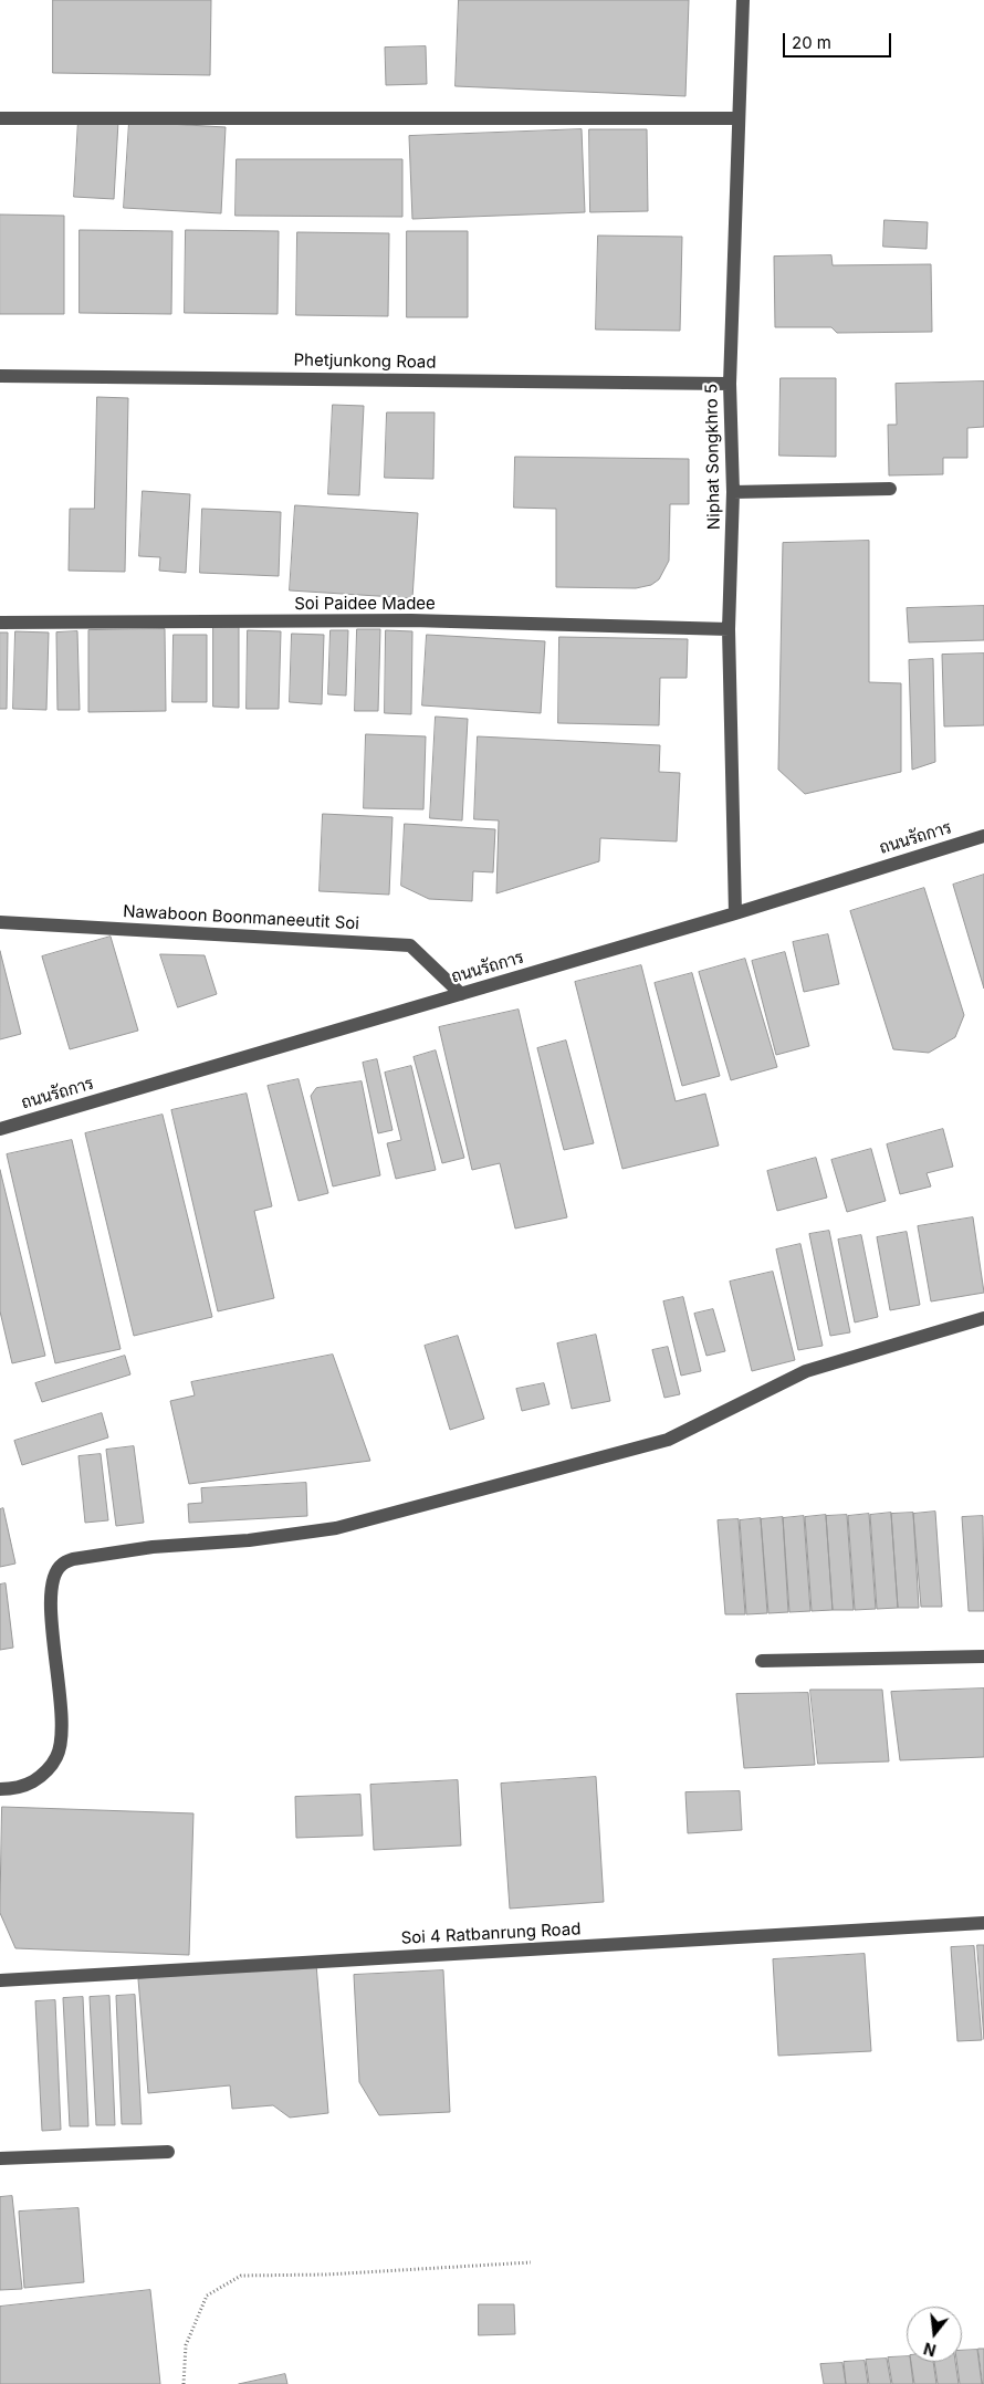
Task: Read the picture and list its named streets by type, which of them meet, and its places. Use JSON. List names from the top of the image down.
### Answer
{
  "streets": {
    "street": [
      "Phetjunkong Road",
      "Niphat Songkhro 5",
      "Soi Paidee Madee",
      "ถนนรัถการ",
      "Nawaboon Boonmaneeutit Soi",
      "Soi 4 Ratbanrung Road"
    ]
  },
  "crossings": [
    ["Phetjunkong Road", "Niphat Songkhro 5"],
    ["Niphat Songkhro 5", "Soi Paidee Madee"],
    ["Niphat Songkhro 5", "ถนนรัถการ"],
    ["ถนนรัถการ", "Nawaboon Boonmaneeutit Soi"]
  ],
  "scale_bar": "20 m",
  "north": "bottom"
}
